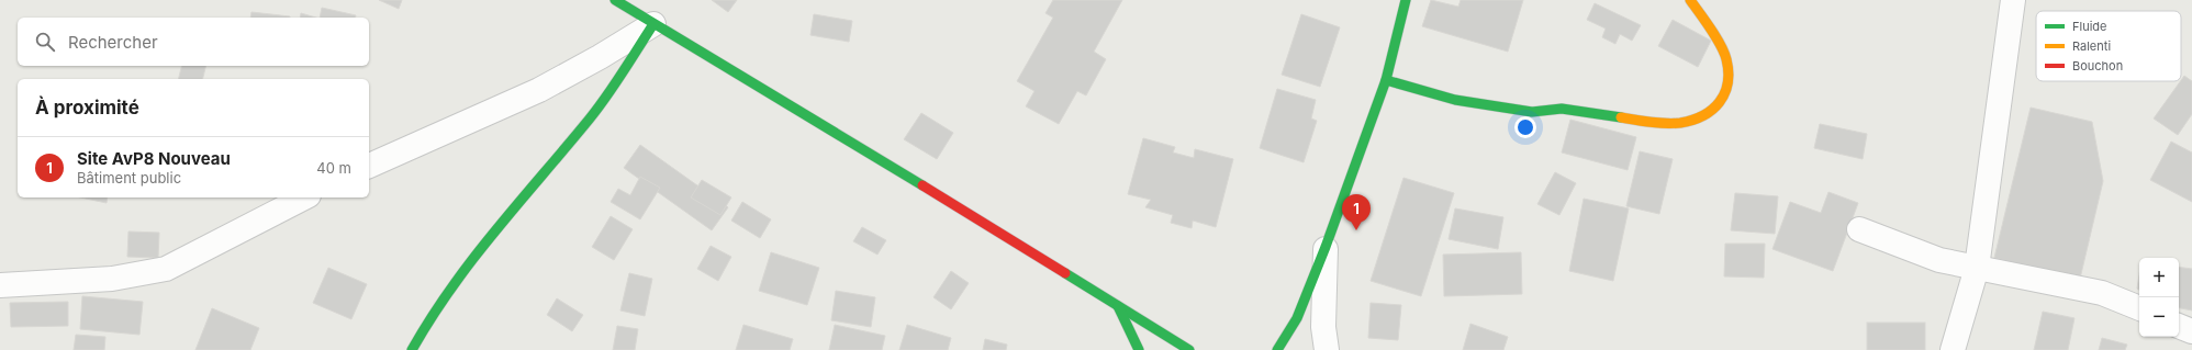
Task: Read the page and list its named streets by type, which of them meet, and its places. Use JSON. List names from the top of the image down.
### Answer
{
  "legend": ["Fluide", "Ralenti", "Bouchon"],
  "page": {
    "search": "Rechercher",
    "heading": "À proximité",
    "list": [
      {
        "mark": "1",
        "name": "Site AvP8 Nouveau",
        "note": "Bâtiment public",
        "value": "40 m"
      }
    ],
    "pins": "1",
    "map_buttons": ["+", "−"]
  }
}
